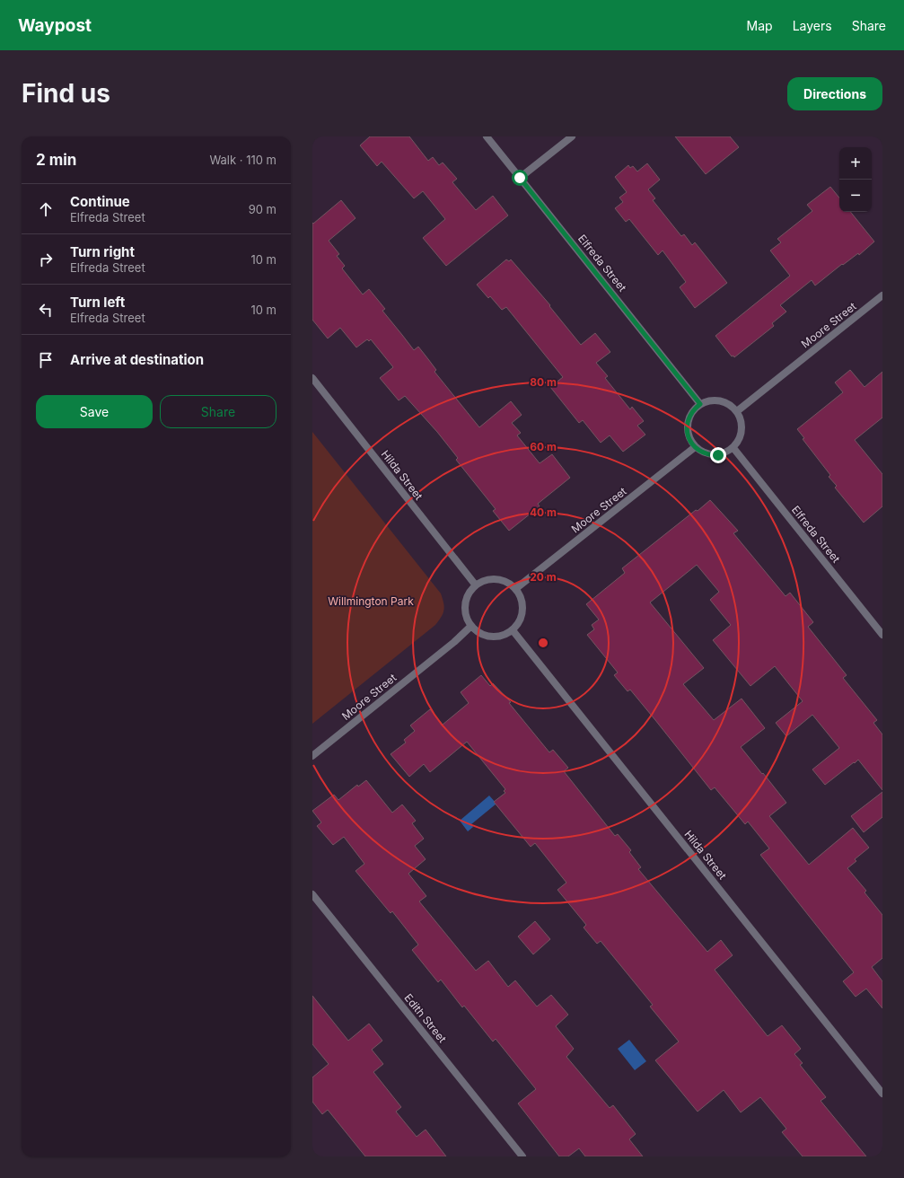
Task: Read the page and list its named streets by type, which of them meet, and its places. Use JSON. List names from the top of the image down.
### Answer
{
  "streets": {
    "street": [
      "Elfreda Street",
      "Moore Street",
      "Hilda Street",
      "Edith Street"
    ]
  },
  "crossings": [
    ["Elfreda Street", "Moore Street"],
    ["Moore Street", "Hilda Street"]
  ],
  "parks": ["Willmington Park"],
  "page": {
    "header": "Waypost",
    "nav": ["Map", "Layers", "Share"],
    "buttons": [
      "Directions",
      ["Save", "Share"]
    ],
    "title": "Find us",
    "heading": ["2 min", "Walk · 110 m"],
    "map_buttons": ["+", "−"],
    "list": [
      ["Continue", "Elfreda Street", "90 m"],
      ["Turn right", "Elfreda Street", "10 m"],
      ["Turn left", "Elfreda Street", "10 m"],
      "Arrive at destination"
    ]
  },
  "rings": [
    "80 m",
    "60 m",
    "40 m",
    "20 m"
  ]
}
